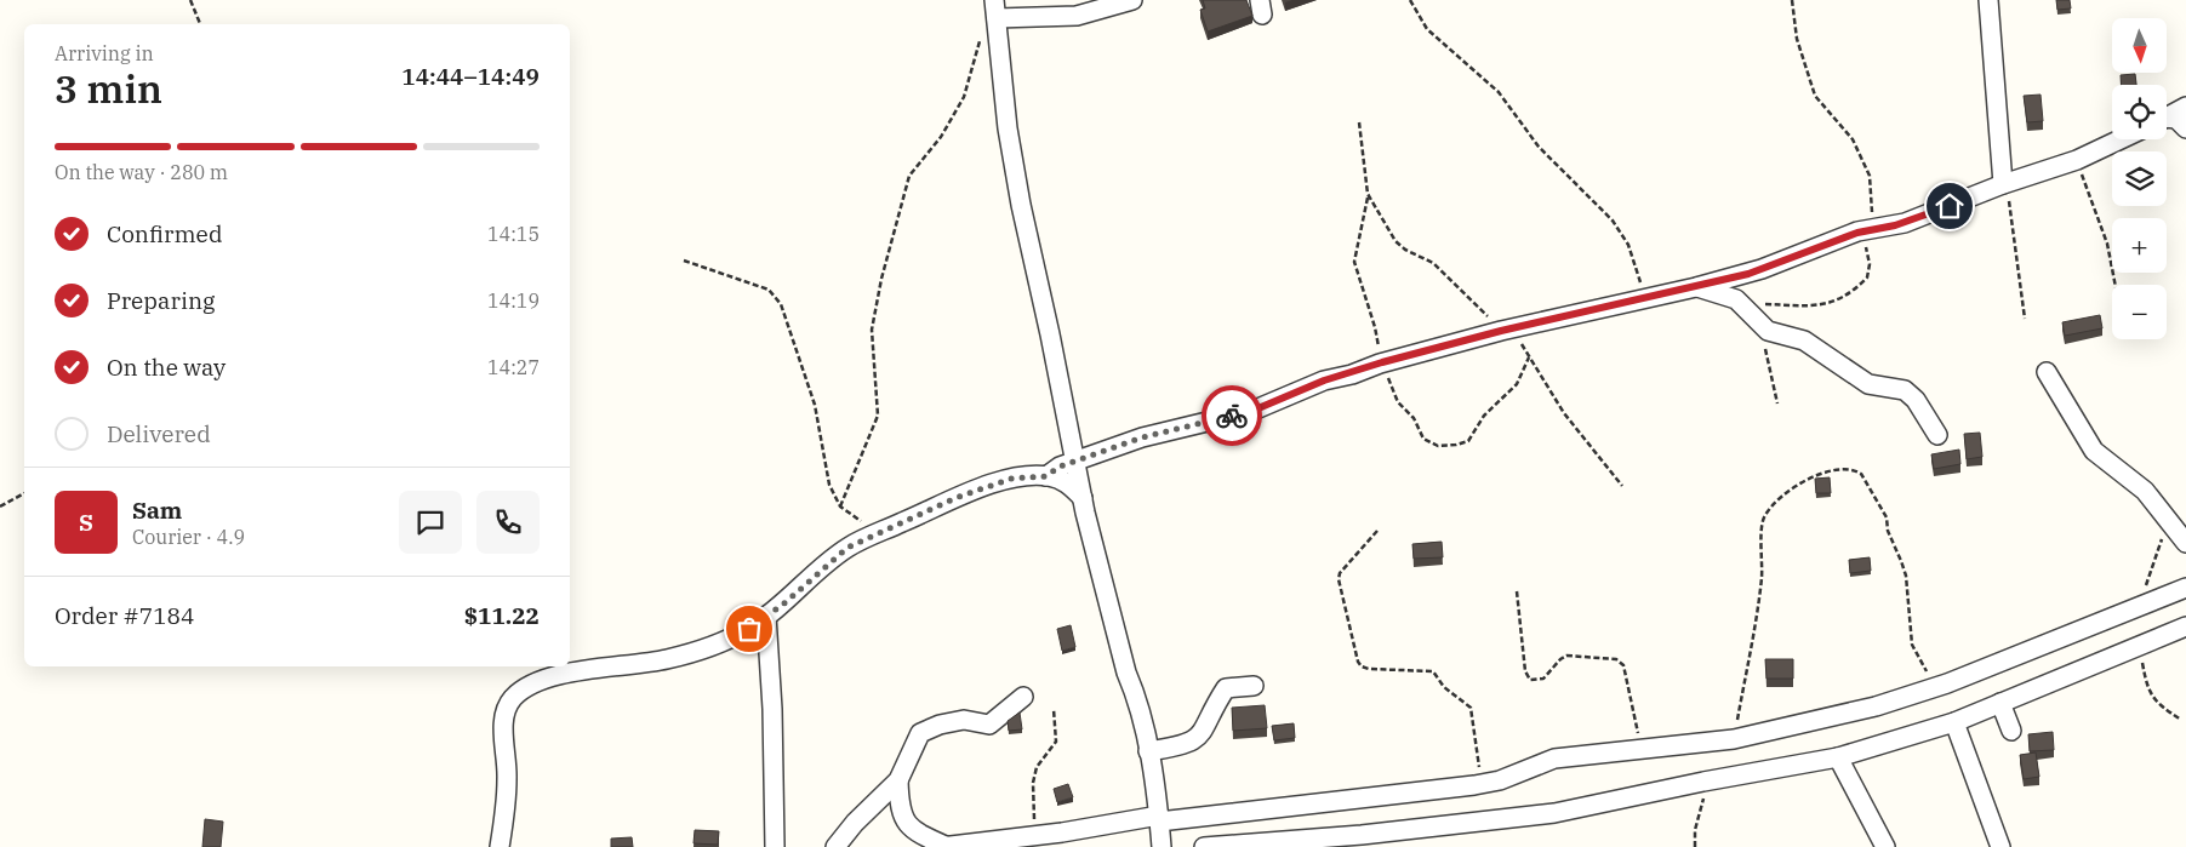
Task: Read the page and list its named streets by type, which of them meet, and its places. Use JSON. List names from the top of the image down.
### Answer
{
  "north": "bottom",
  "page": {
    "map_buttons": ["+", "−"],
    "heading": ["3 min", "Arriving in", "14:44–14:49"],
    "panel": [
      "Sam",
      "Courier · 4.9",
      "Order #7184",
      "$11.22"
    ],
    "bar": "On the way · 280 m",
    "list": [
      ["Confirmed", "14:15"],
      ["Preparing", "14:19"],
      ["On the way", "14:27"],
      "Delivered"
    ],
    "round": "S"
  }
}
